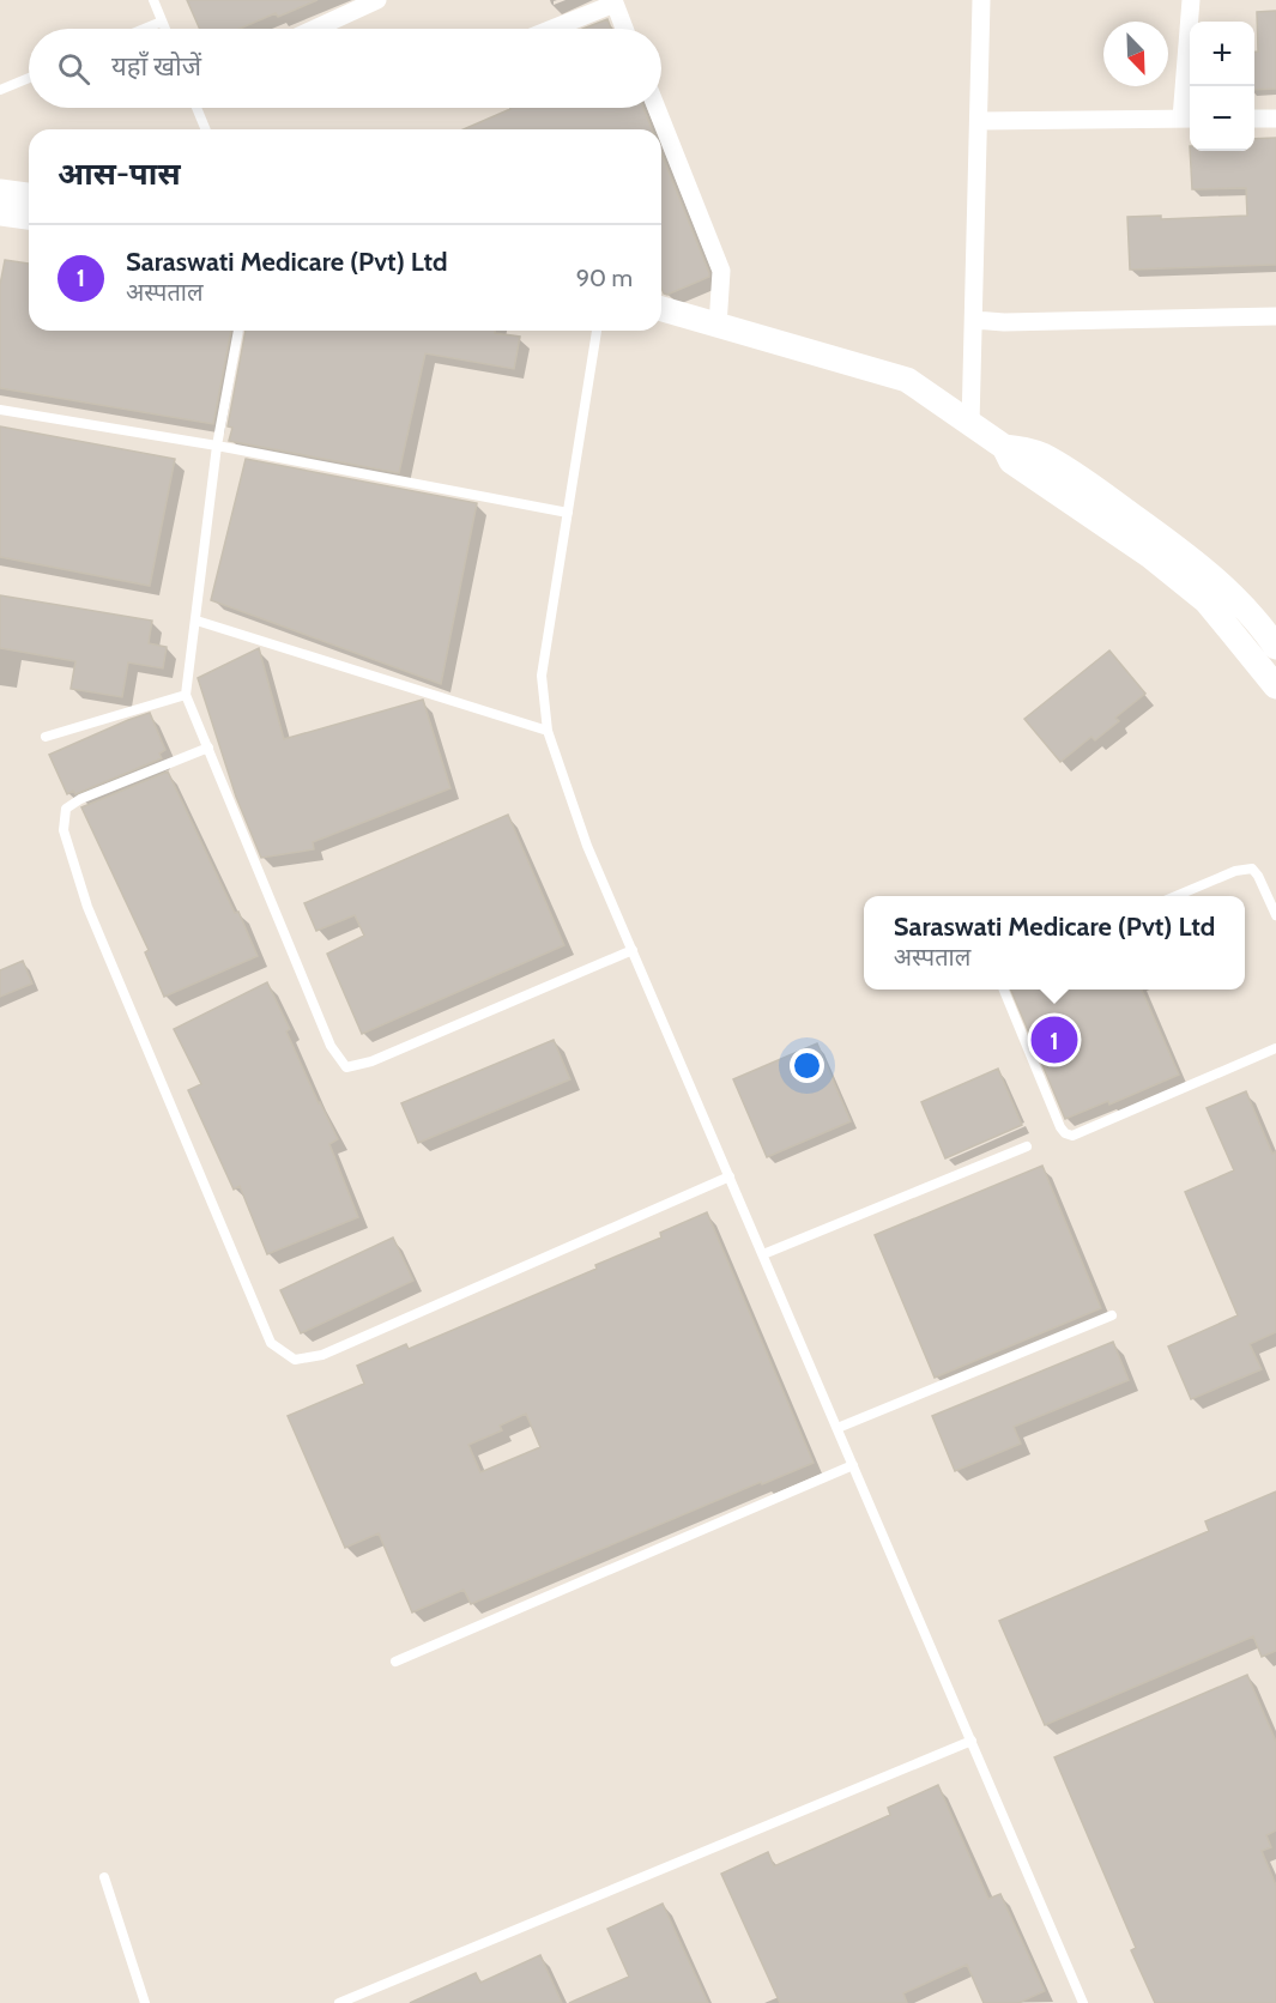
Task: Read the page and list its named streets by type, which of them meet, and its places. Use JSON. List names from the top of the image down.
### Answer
{
  "north": "bottom right",
  "page": {
    "map_buttons": ["+", "−"],
    "search": "यहाँ खोजें",
    "heading": "आस-पास",
    "list": [
      {
        "mark": "1",
        "name": "Saraswati Medicare (Pvt) Ltd",
        "note": "अस्पताल",
        "value": "90 m"
      }
    ],
    "popup": ["Saraswati Medicare (Pvt) Ltd", "अस्पताल"],
    "pins": "1"
  }
}
